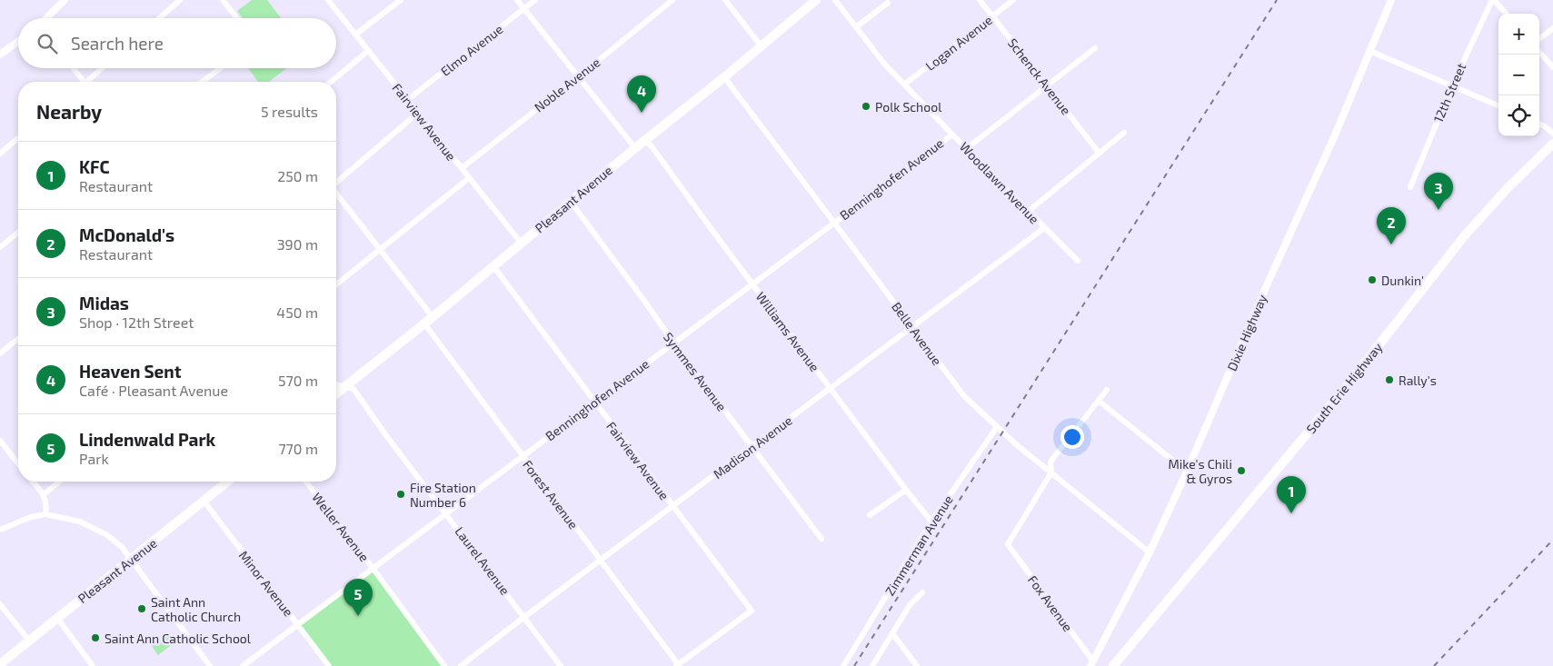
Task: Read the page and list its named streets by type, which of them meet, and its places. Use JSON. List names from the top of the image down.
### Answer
{
  "streets": {
    "main road": ["Pleasant Avenue", "South Erie Highway"],
    "street": [
      "Logan Avenue",
      "Elmo Avenue",
      "Schenck Avenue",
      "Noble Avenue",
      "12th Street",
      "Fairview Avenue",
      "Benninghofen Avenue",
      "Woodlawn Avenue",
      "Williams Avenue",
      "Dixie Highway",
      "Belle Avenue",
      "Symmes Avenue",
      "Madison Avenue",
      "Forest Avenue",
      "Weller Avenue",
      "Zimmerman Avenue",
      "Laurel Avenue",
      "Minor Avenue",
      "Fox Avenue"
    ]
  },
  "crossings": [
    ["Logan Avenue", "Schenck Avenue"],
    ["Logan Avenue", "Woodlawn Avenue"],
    ["Elmo Avenue", "Fairview Avenue"],
    ["Noble Avenue", "Fairview Avenue"],
    ["Fairview Avenue", "Benninghofen Avenue"],
    ["Fairview Avenue", "Pleasant Avenue"],
    ["Fairview Avenue", "Madison Avenue"],
    ["Fairview Avenue", "Forest Avenue"],
    ["Benninghofen Avenue", "Woodlawn Avenue"],
    ["Benninghofen Avenue", "Williams Avenue"],
    ["Benninghofen Avenue", "Belle Avenue"],
    ["Benninghofen Avenue", "Symmes Avenue"],
    ["Benninghofen Avenue", "Forest Avenue"],
    ["Benninghofen Avenue", "Weller Avenue"],
    ["Benninghofen Avenue", "Laurel Avenue"],
    ["Benninghofen Avenue", "Minor Avenue"],
    ["Woodlawn Avenue", "Madison Avenue"],
    ["Pleasant Avenue", "Williams Avenue"],
    ["Pleasant Avenue", "Belle Avenue"],
    ["Pleasant Avenue", "Symmes Avenue"],
    ["Pleasant Avenue", "Forest Avenue"],
    ["Pleasant Avenue", "Laurel Avenue"],
    ["Pleasant Avenue", "Minor Avenue"],
    ["Williams Avenue", "Madison Avenue"],
    ["Williams Avenue", "Zimmerman Avenue"],
    ["Dixie Highway", "Belle Avenue"],
    ["Dixie Highway", "Fox Avenue"],
    ["Belle Avenue", "Madison Avenue"],
    ["Belle Avenue", "Zimmerman Avenue"],
    ["Belle Avenue", "Fox Avenue"],
    ["Symmes Avenue", "Madison Avenue"],
    ["Madison Avenue", "Forest Avenue"],
    ["Madison Avenue", "Laurel Avenue"]
  ],
  "places": [
    "Polk School",
    "Dunkin'",
    "Rally's",
    "Mike's Chili & Gyros",
    "Fire Station Number 6",
    "Saint Ann Catholic Church",
    "Saint Ann Catholic School"
  ],
  "page": {
    "map_buttons": ["+", "−"],
    "search": "Search here",
    "pins": [
      "4",
      "3",
      "2",
      "1",
      "5"
    ],
    "heading": ["Nearby", "5 results"],
    "list": [
      {
        "mark": "1",
        "name": "KFC",
        "note": "Restaurant",
        "value": "250 m"
      },
      {
        "mark": "2",
        "name": "McDonald's",
        "note": "Restaurant",
        "value": "390 m"
      },
      {
        "mark": "3",
        "name": "Midas",
        "note": "Shop · 12th Street",
        "value": "450 m"
      },
      {
        "mark": "4",
        "name": "Heaven Sent",
        "note": "Café · Pleasant Avenue",
        "value": "570 m"
      },
      {
        "mark": "5",
        "name": "Lindenwald Park",
        "note": "Park",
        "value": "770 m"
      }
    ]
  }
}
